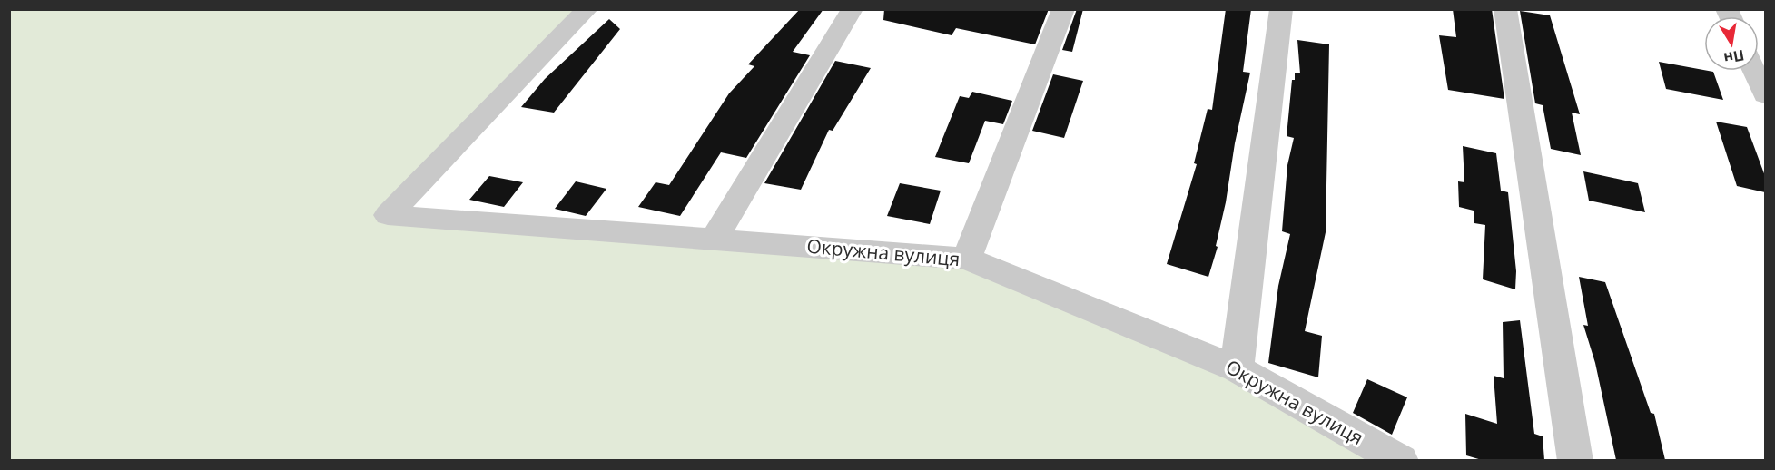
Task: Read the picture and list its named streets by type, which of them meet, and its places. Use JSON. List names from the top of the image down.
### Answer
{
  "streets": {
    "street": ["Окружна вулиця"]
  },
  "north": "bottom"
}
